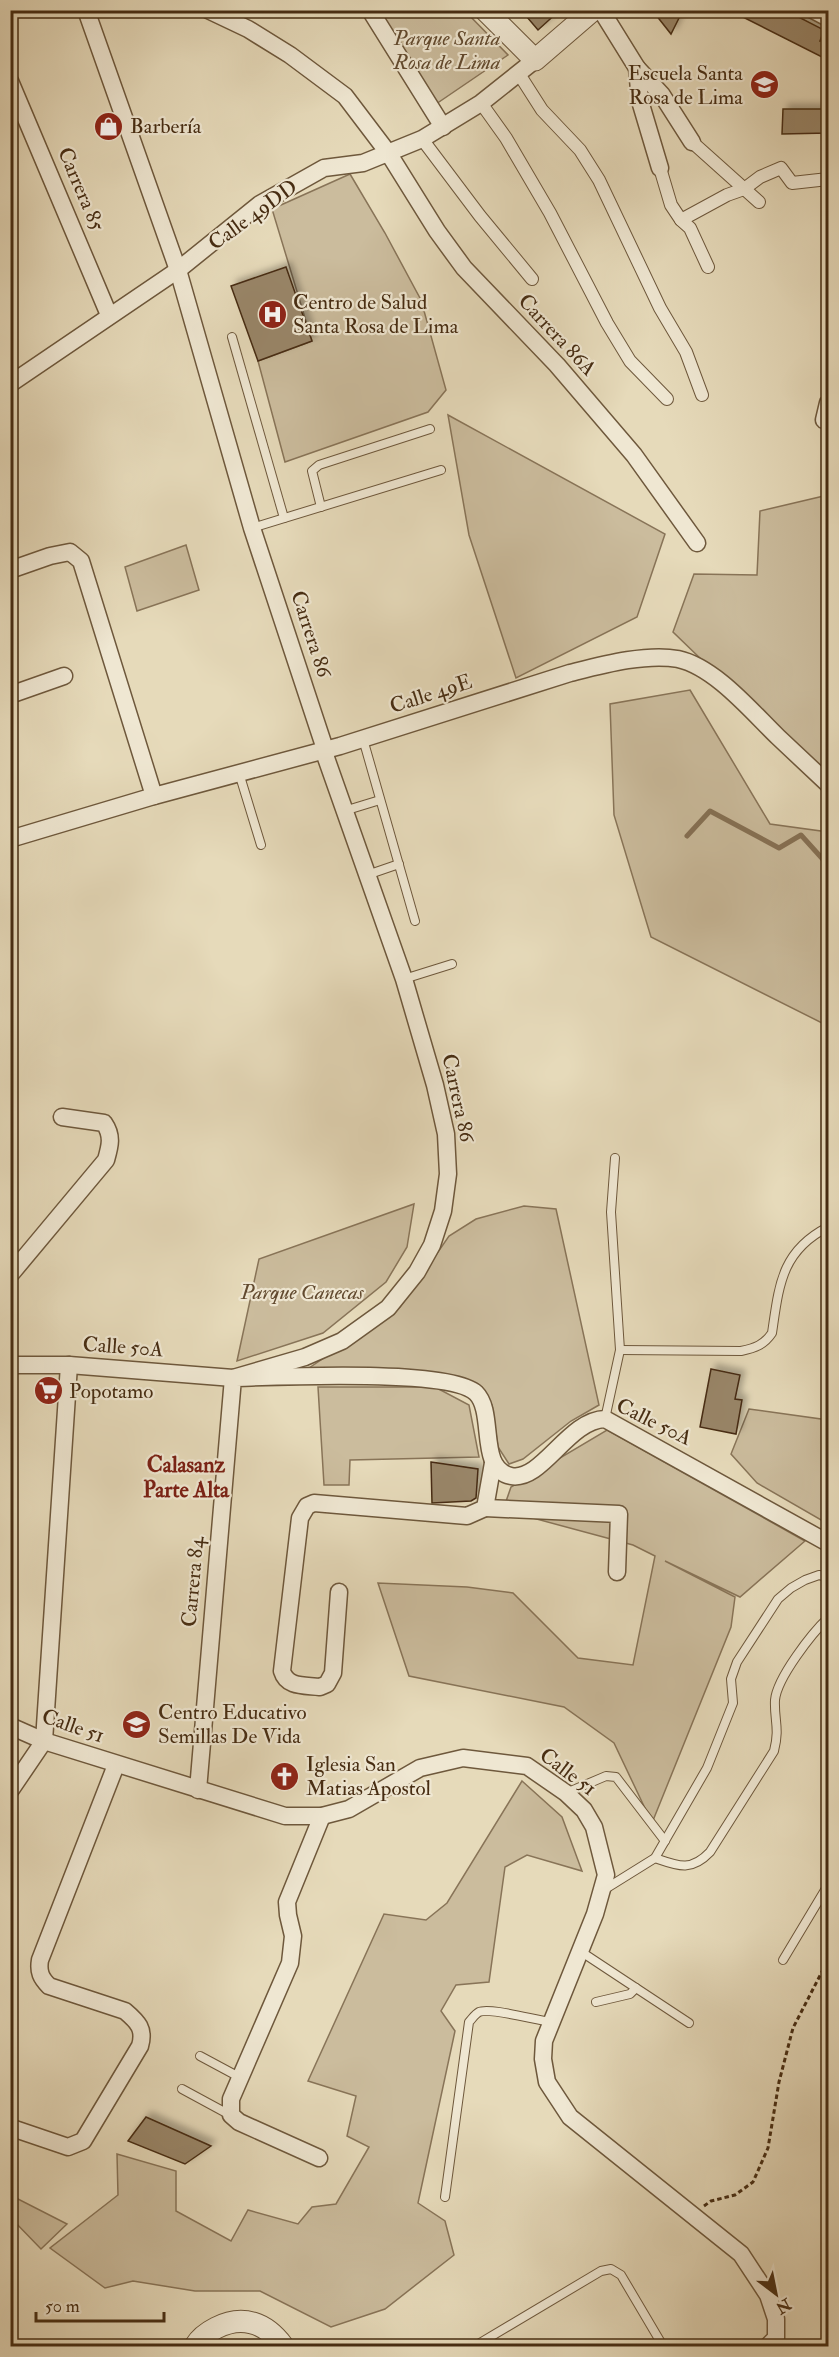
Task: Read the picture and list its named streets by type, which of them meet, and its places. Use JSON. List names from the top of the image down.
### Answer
{
  "streets": {
    "street": [
      "Carrera 85",
      "Calle 49DD",
      "Carrera 86A",
      "Carrera 86",
      "Calle 49E",
      "Calle 50A",
      "Carrera 84",
      "Calle 51"
    ]
  },
  "crossings": [
    ["Carrera 85", "Calle 49DD"],
    ["Calle 49DD", "Carrera 86A"],
    ["Calle 49DD", "Carrera 86"],
    ["Carrera 86", "Calle 49E"],
    ["Carrera 86", "Calle 50A"],
    ["Calle 50A", "Carrera 84"],
    ["Carrera 84", "Calle 51"]
  ],
  "districts": ["Calasanz Parte Alta"],
  "parks": ["Parque Santa Rosa de Lima", "Parque Canecas"],
  "places": {
    "school or university": ["Escuela Santa Rosa de Lima", "Centro Educativo Semillas De Vida"],
    "shop": ["Barbería"],
    "hospital": ["Centro de Salud Santa Rosa de Lima"],
    "supermarket": ["Popotamo"],
    "church": ["Iglesia San Matias Apostol"]
  },
  "scale_bar": "50 m",
  "north": "bottom right"
}
